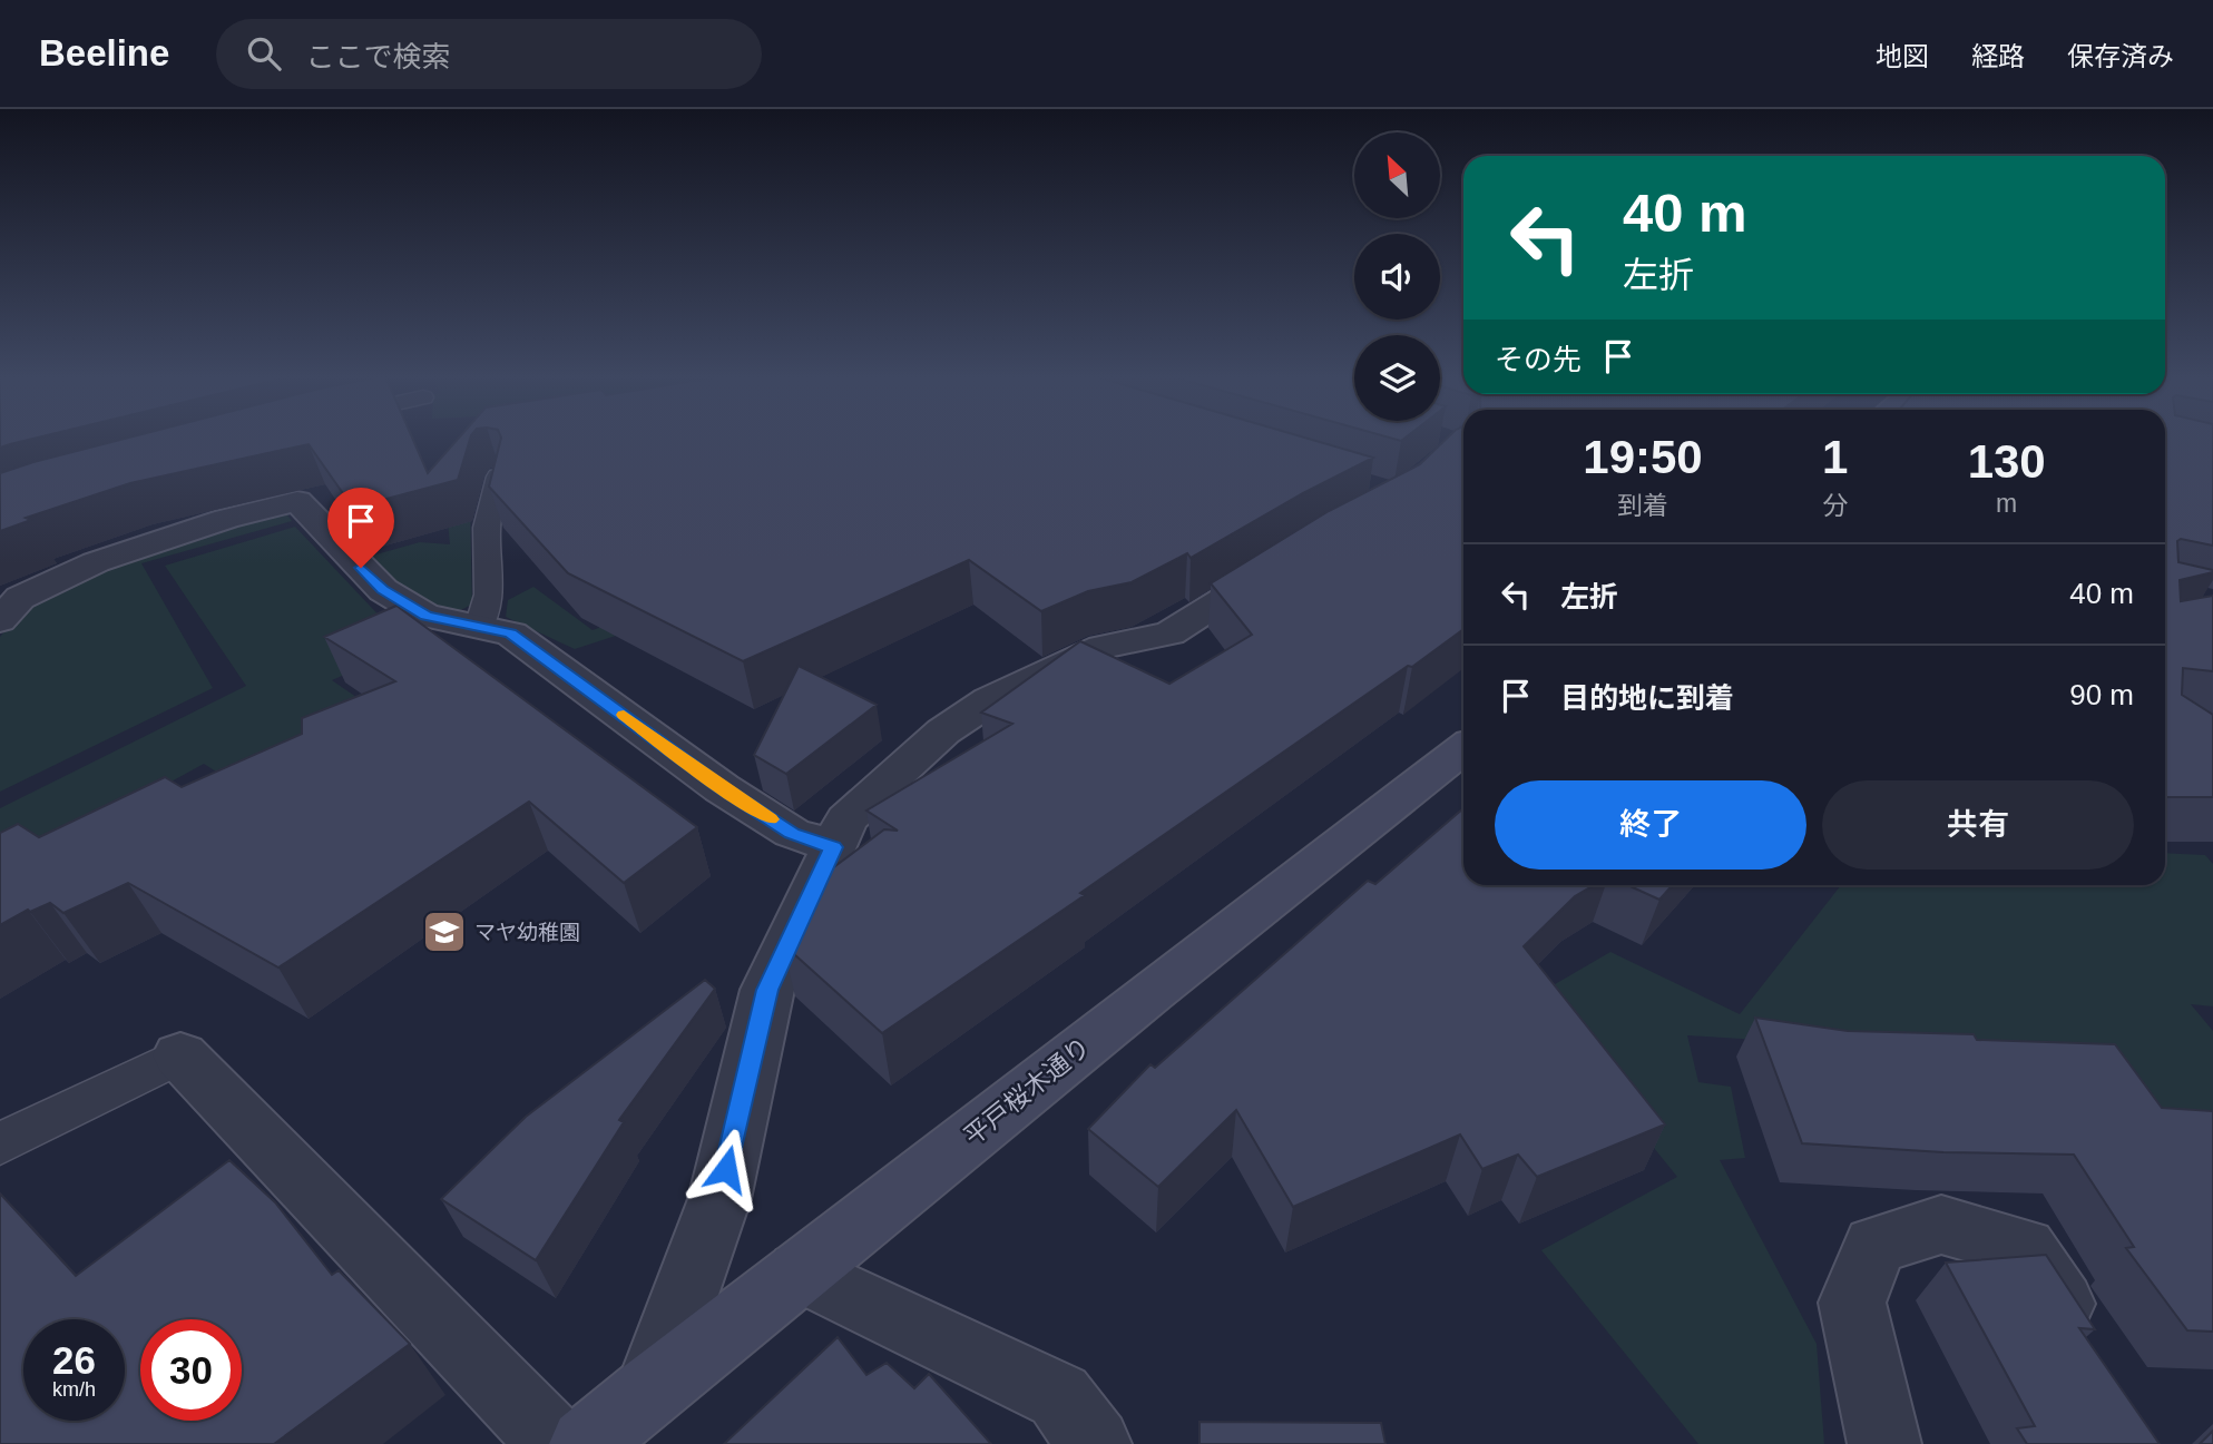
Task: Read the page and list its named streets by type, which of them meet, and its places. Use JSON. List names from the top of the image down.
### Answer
{
  "streets": {
    "main road": ["平戸桜木通り"]
  },
  "places": {
    "school or university": ["マヤ幼稚園"]
  },
  "north": "top left",
  "page": {
    "header": "Beeline",
    "search": "ここで検索",
    "nav": ["地図", "経路", "保存済み"],
    "turn": ["40 m", "左折"],
    "then": "その先",
    "eta": [
      "19:50",
      "到着",
      "1",
      "分",
      "130",
      "m"
    ],
    "list": [
      {
        "name": "左折",
        "value": "40 m"
      },
      {
        "name": "目的地に到着",
        "value": "90 m"
      }
    ],
    "buttons": ["終了", "共有"],
    "speed": "26 km/h",
    "limit": "30"
  }
}
